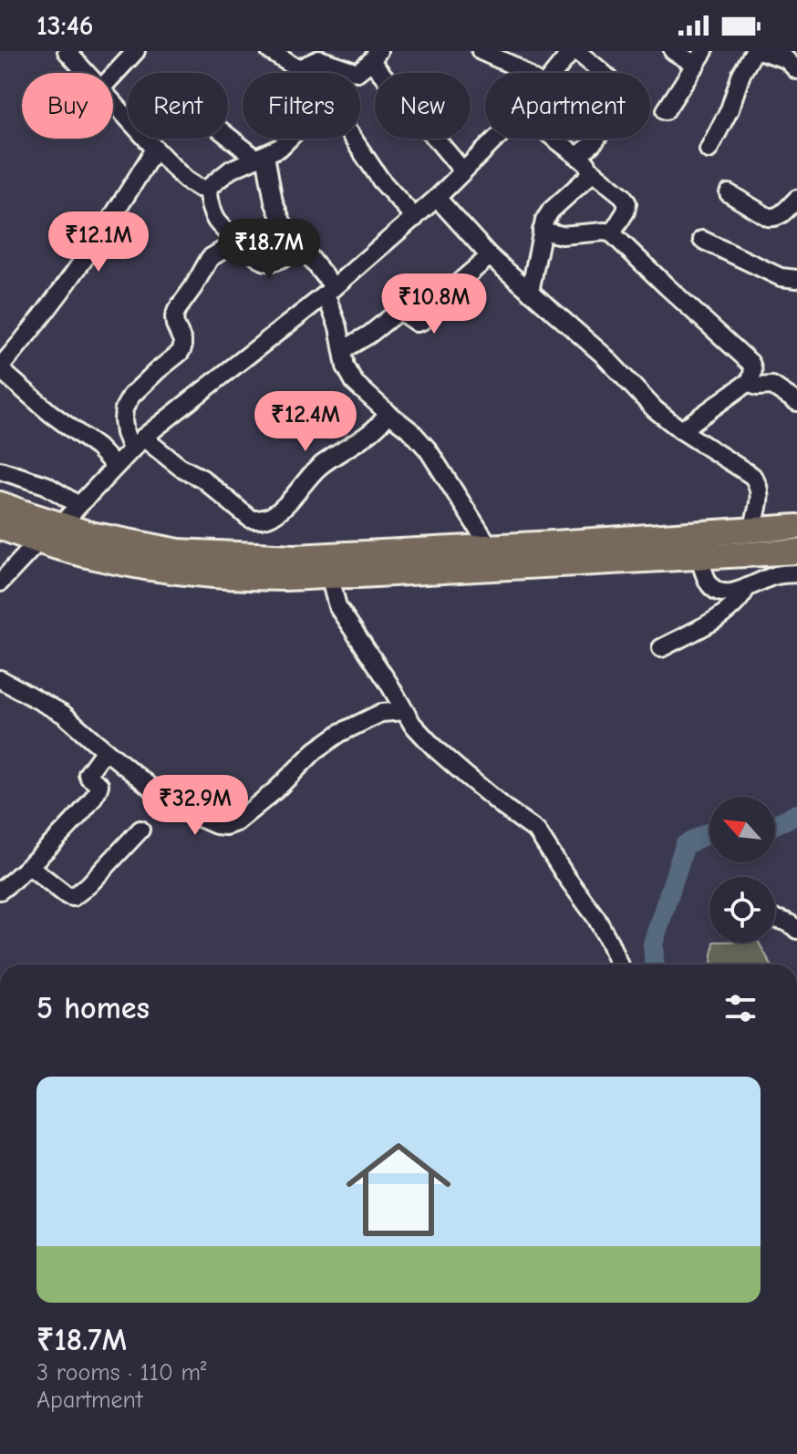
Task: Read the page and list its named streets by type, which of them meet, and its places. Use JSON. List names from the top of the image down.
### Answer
{
  "north": "top left",
  "page": {
    "status": "13:46",
    "chip": [
      "Buy",
      "Rent",
      "Filters",
      "New",
      "Apartment"
    ],
    "price": [
      "₹12.1M",
      "₹18.7M",
      "₹10.8M",
      "₹12.4M",
      "₹32.9M"
    ],
    "heading": "5 homes",
    "list": [
      {
        "name": "₹18.7M",
        "note": "3 rooms · 110 m² · Apartment"
      }
    ]
  }
}
